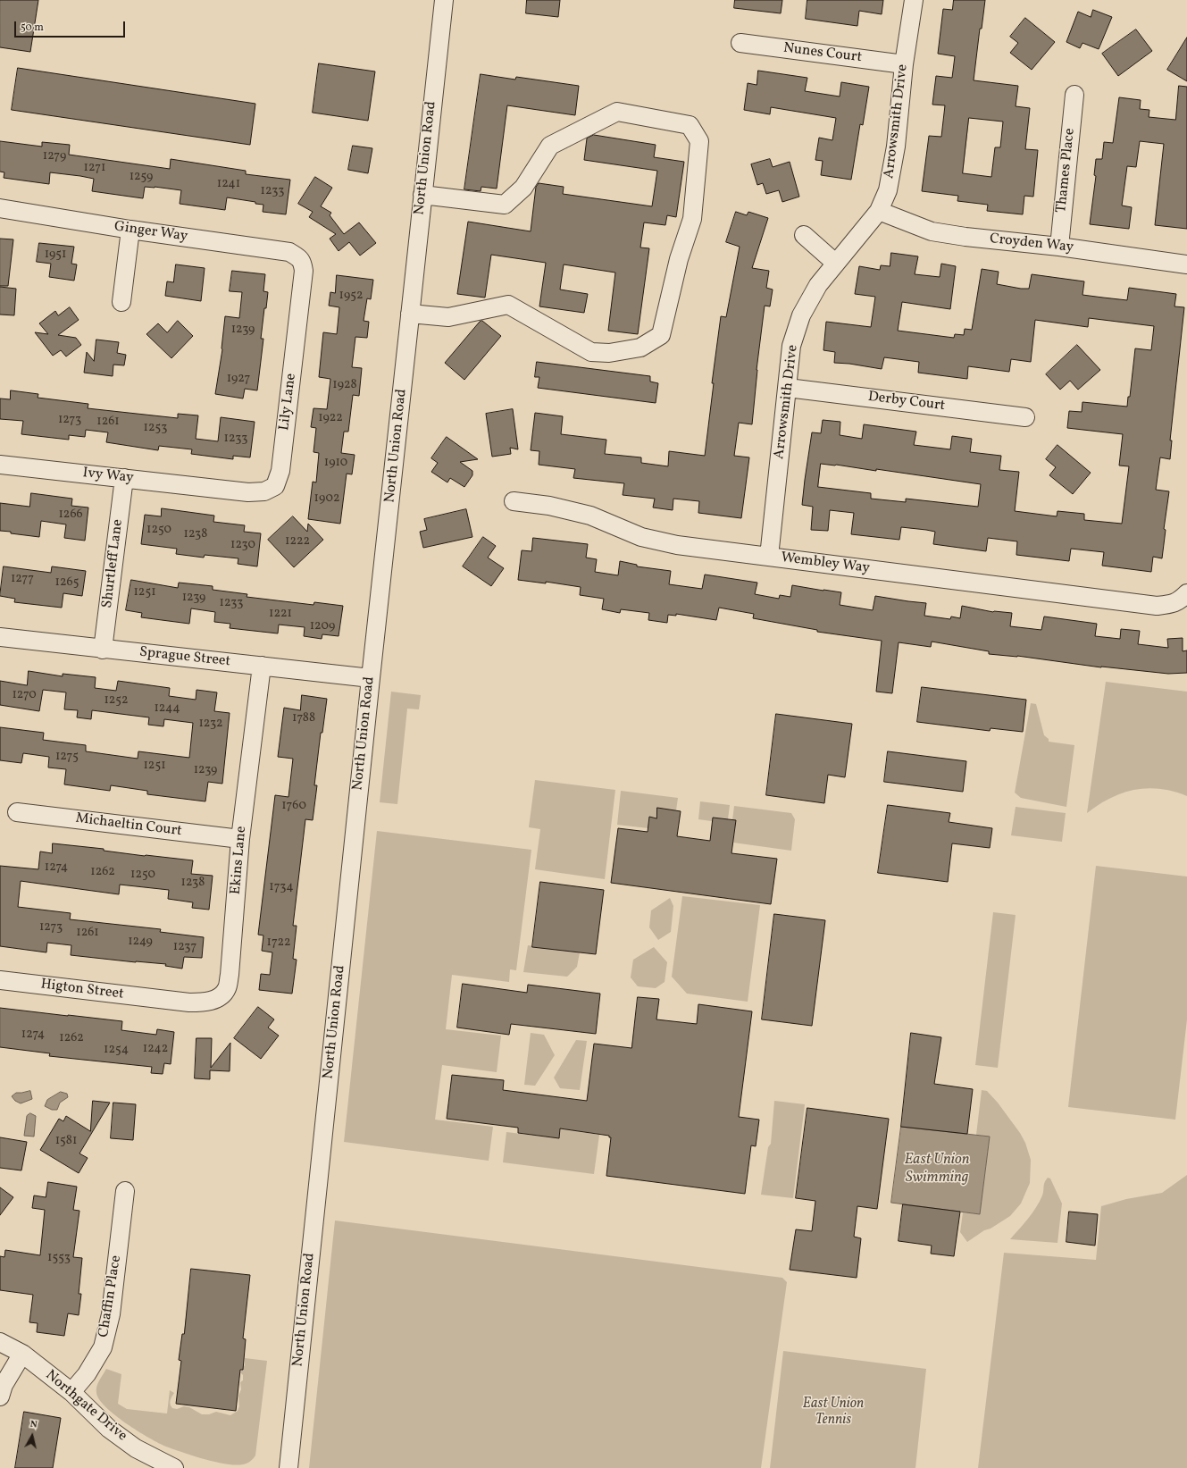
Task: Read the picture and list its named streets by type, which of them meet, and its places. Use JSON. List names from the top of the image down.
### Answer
{
  "streets": {
    "street": [
      "Nunes Court",
      "Arrowsmith Drive",
      "North Union Road",
      "Thames Place",
      "Ginger Way",
      "Croyden Way",
      "Lily Lane",
      "Derby Court",
      "Ivy Way",
      "Shurtleff Lane",
      "Wembley Way",
      "Sprague Street",
      "Michaeltin Court",
      "Ekins Lane",
      "Higton Street",
      "Chaffin Place",
      "Northgate Drive"
    ]
  },
  "crossings": [
    ["Nunes Court", "Arrowsmith Drive"],
    ["Arrowsmith Drive", "Croyden Way"],
    ["Arrowsmith Drive", "Derby Court"],
    ["Arrowsmith Drive", "Wembley Way"],
    ["North Union Road", "Sprague Street"],
    ["Thames Place", "Croyden Way"],
    ["Ginger Way", "Lily Lane"],
    ["Lily Lane", "Ivy Way"],
    ["Ivy Way", "Shurtleff Lane"],
    ["Shurtleff Lane", "Sprague Street"],
    ["Sprague Street", "Ekins Lane"],
    ["Michaeltin Court", "Ekins Lane"],
    ["Ekins Lane", "Higton Street"],
    ["Chaffin Place", "Northgate Drive"]
  ],
  "water": ["East Union Swimming"],
  "parks": ["East Union Tennis"],
  "house_numbers": [
    "1279",
    "1271",
    "1259",
    "1241",
    "1233",
    "1951",
    "1952",
    "1239",
    "1927",
    "1928",
    "1922",
    "1273",
    "1261",
    "1253",
    "1233",
    "1910",
    "1902",
    "1266",
    "1250",
    "1238",
    "1222",
    "1230",
    "1277",
    "1265",
    "1251",
    "1239",
    "1233",
    "1221",
    "1209",
    "1270",
    "1252",
    "1244",
    "1788",
    "1232",
    "1275",
    "1251",
    "1239",
    "1760",
    "1274",
    "1262",
    "1250",
    "1238",
    "1734",
    "1273",
    "1261",
    "1249",
    "1722",
    "1237",
    "1274",
    "1262",
    "1242",
    "1254",
    "1581",
    "1553"
  ],
  "scale_bar": "50 m",
  "north": "top"
}
